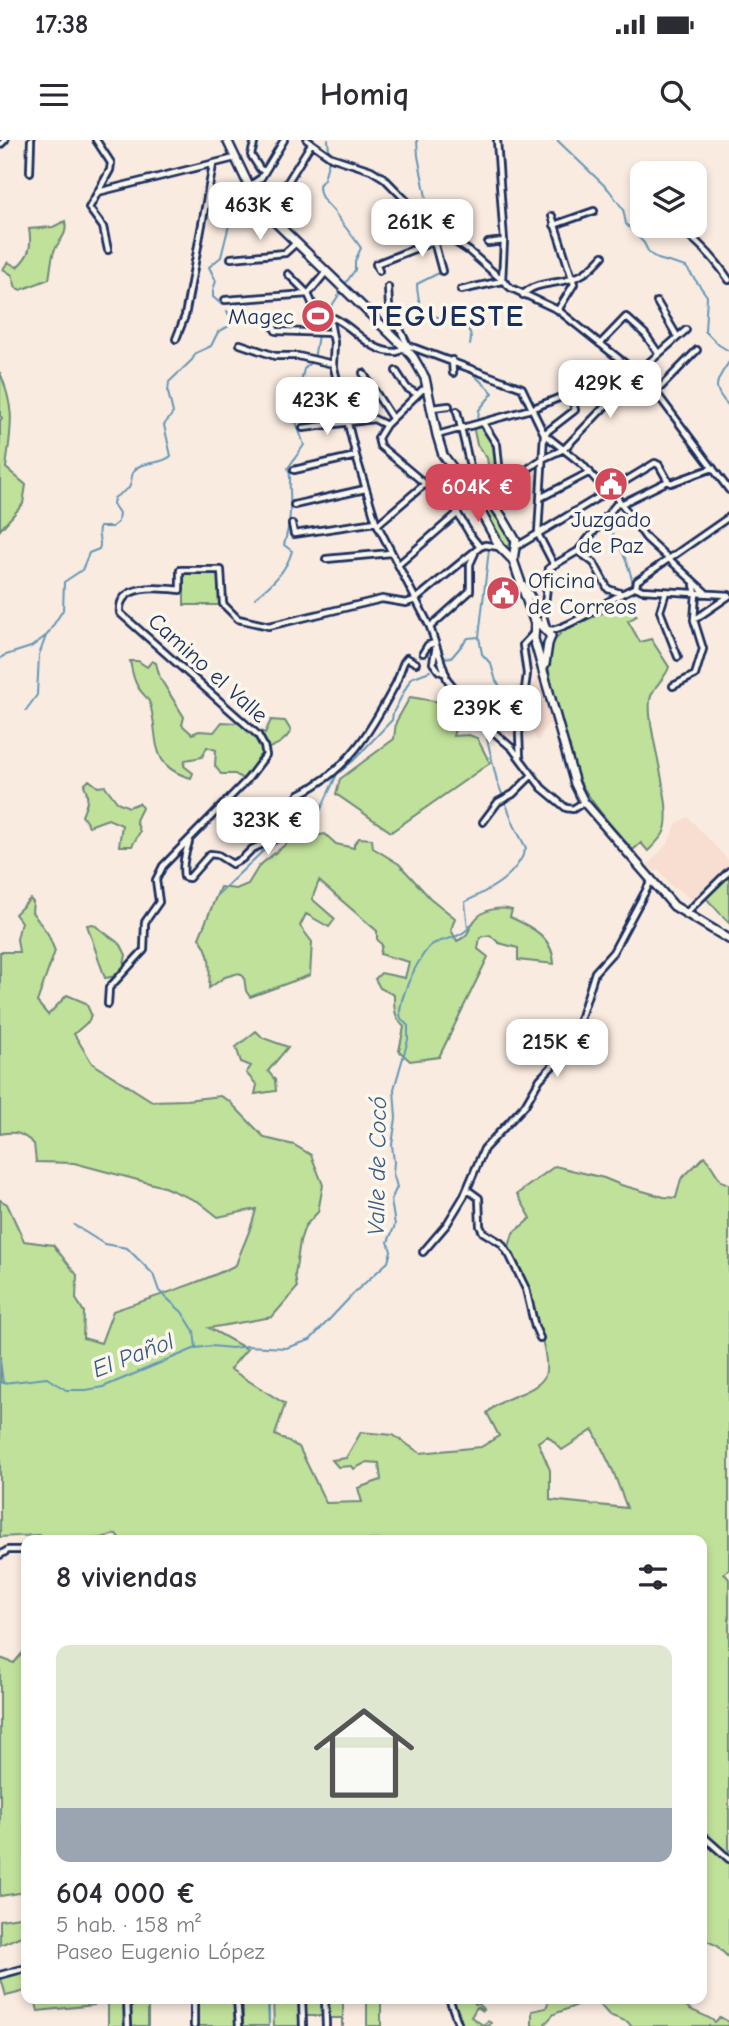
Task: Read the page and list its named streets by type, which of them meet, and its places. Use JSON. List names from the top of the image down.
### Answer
{
  "streets": {
    "street": ["Camino el Valle"]
  },
  "districts": ["TEGUESTE"],
  "water": ["Valle de Cocó", "El Pañol"],
  "places": {
    "sports": ["Magec"],
    "public building": ["Juzgado de Paz", "Oficina de Correos"]
  },
  "page": {
    "status": "17:38",
    "header": "Homiq",
    "price": [
      "463K €",
      "261K €",
      "429K €",
      "423K €",
      "604K €",
      "239K €",
      "323K €",
      "215K €"
    ],
    "heading": "8 viviendas",
    "list": [
      {
        "name": "604 000 €",
        "note": "5 hab. · 158 m² · Paseo Eugenio López"
      }
    ]
  }
}
